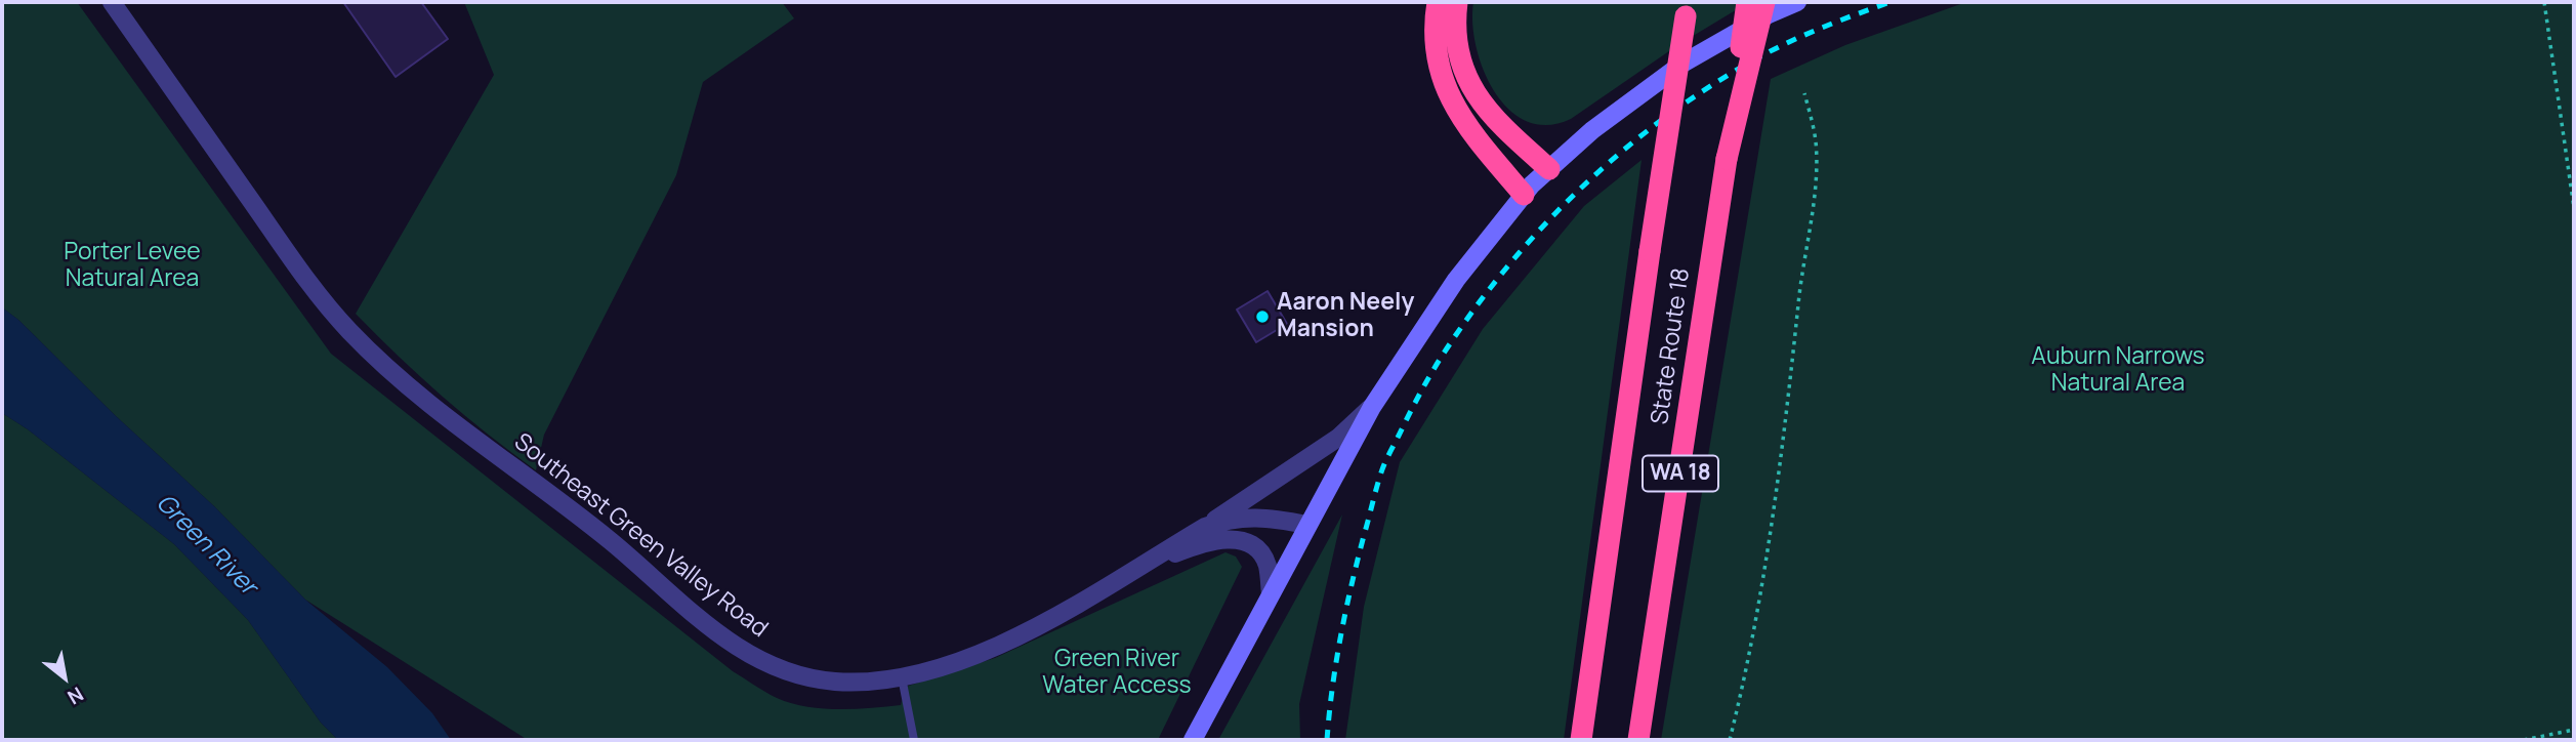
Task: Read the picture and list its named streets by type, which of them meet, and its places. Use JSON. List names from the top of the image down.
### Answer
{
  "streets": {
    "highway": ["State Route 18", "WA 18"],
    "street": ["Southeast Green Valley Road"]
  },
  "water": ["Green River"],
  "parks": ["Porter Levee Natural Area", "Auburn Narrows Natural Area", "Green River Water Access"],
  "places": ["Aaron Neely Mansion"],
  "north": "bottom right"
}
